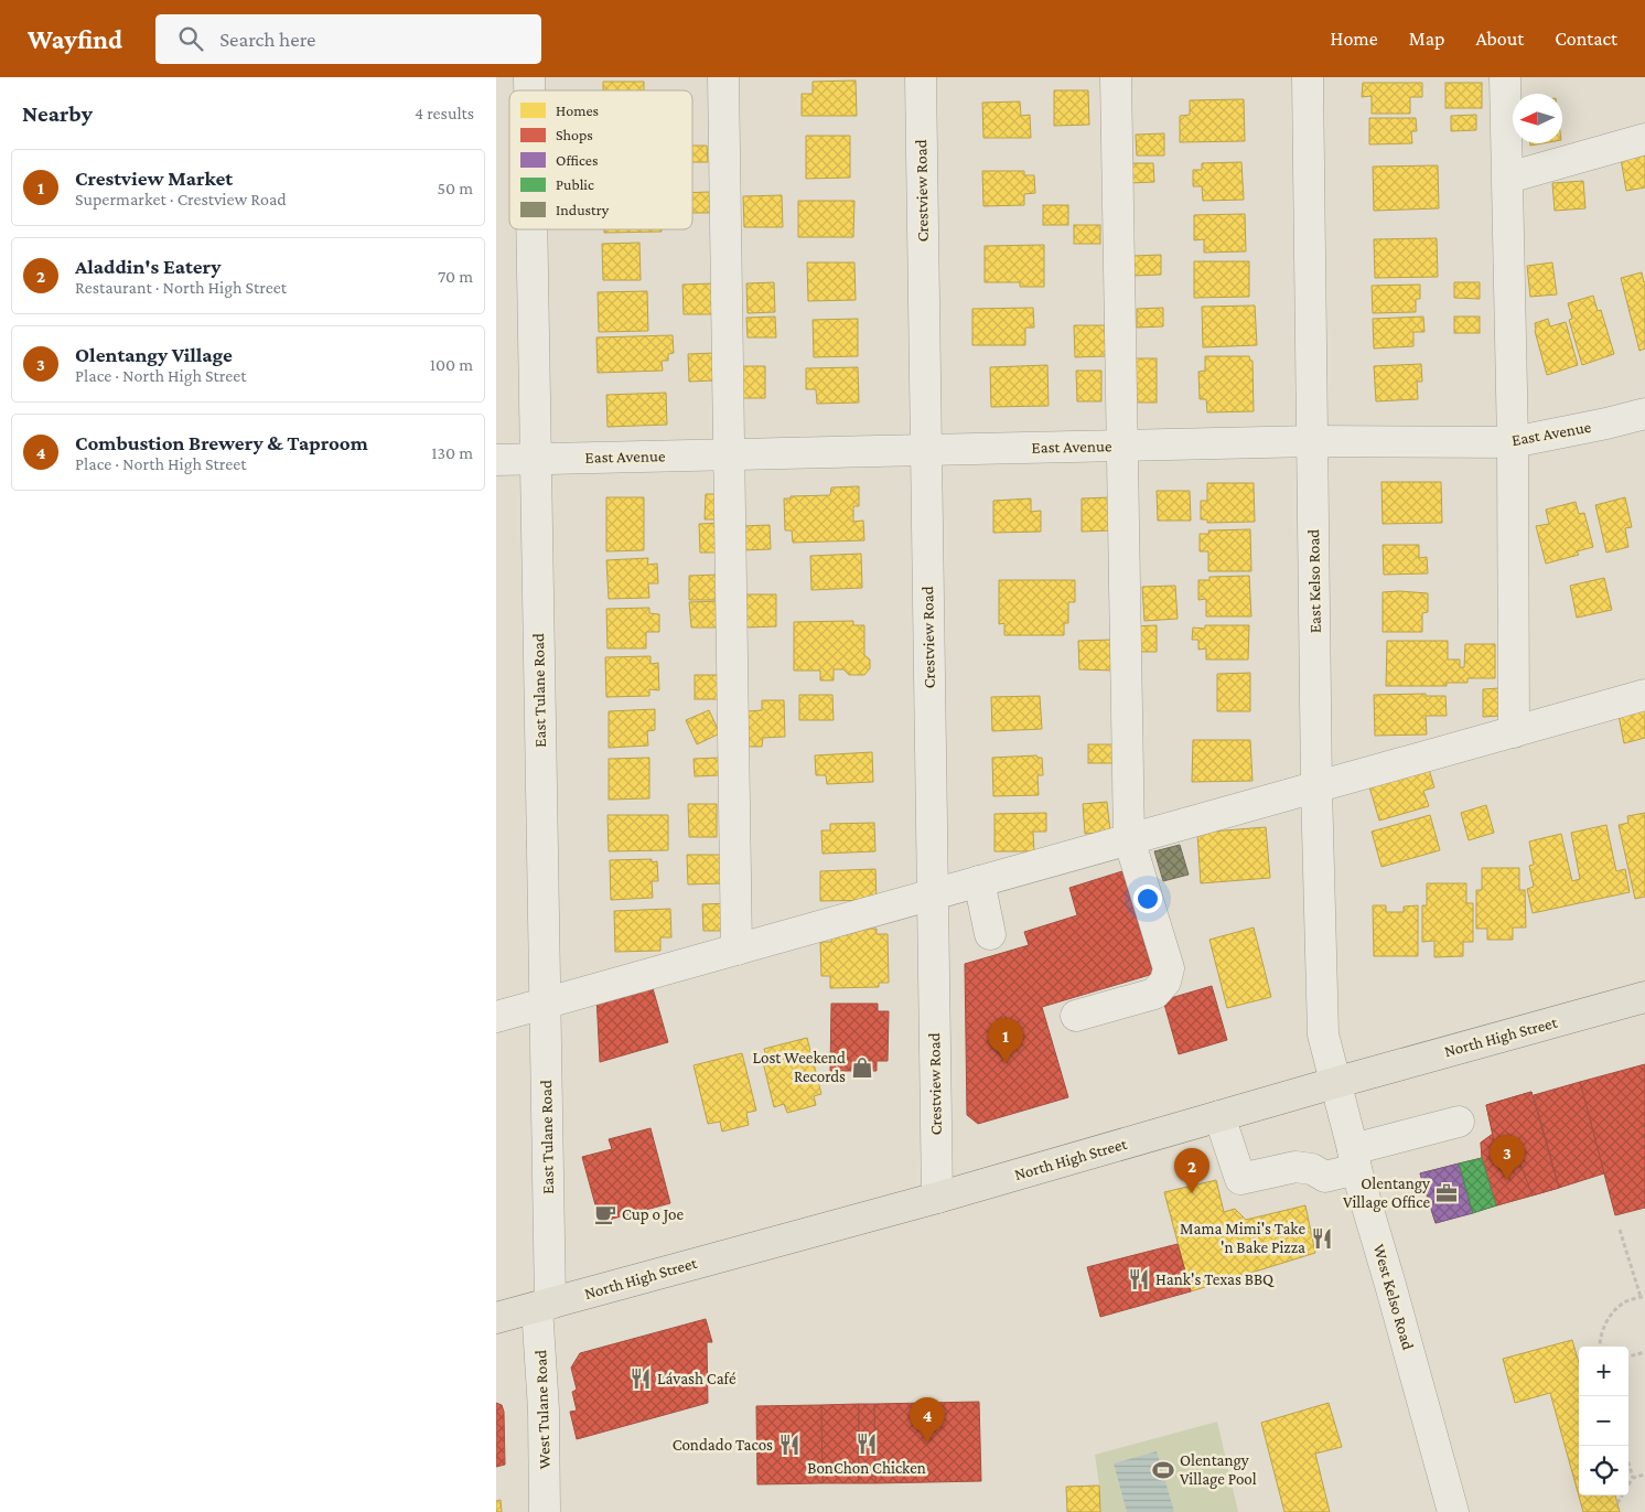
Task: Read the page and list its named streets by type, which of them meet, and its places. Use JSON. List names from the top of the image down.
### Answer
{
  "streets": {
    "main road": ["North High Street"],
    "street": [
      "Crestview Road",
      "East Avenue",
      "East Kelso Road",
      "East Tulane Road",
      "West Kelso Road",
      "West Tulane Road"
    ]
  },
  "crossings": [
    ["Crestview Road", "East Avenue"],
    ["Crestview Road", "North High Street"],
    ["East Avenue", "East Kelso Road"],
    ["East Avenue", "East Tulane Road"],
    ["East Kelso Road", "North High Street"],
    ["East Kelso Road", "West Kelso Road"],
    ["East Tulane Road", "North High Street"],
    ["East Tulane Road", "West Tulane Road"],
    ["North High Street", "West Kelso Road"],
    ["North High Street", "West Tulane Road"]
  ],
  "places": {
    "shop": ["Lost Weekend Records"],
    "office": ["Olentangy Village Office"],
    "cafe": ["Cup o Joe"],
    "restaurant": [
      "Mama Mimi's Take 'n Bake Pizza",
      "Hank's Texas BBQ",
      "Lávash Café",
      "BonChon Chicken",
      "Condado Tacos"
    ],
    "sports": ["Olentangy Village Pool"]
  },
  "legend": [
    "Homes",
    "Shops",
    "Offices",
    "Public",
    "Industry"
  ],
  "north": "left",
  "page": {
    "header": "Wayfind",
    "search": "Search here",
    "nav": [
      "Home",
      "Map",
      "About",
      "Contact"
    ],
    "heading": ["Nearby", "4 results"],
    "list": [
      {
        "mark": "1",
        "name": "Crestview Market",
        "note": "Supermarket · Crestview Road",
        "value": "50 m"
      },
      {
        "mark": "2",
        "name": "Aladdin's Eatery",
        "note": "Restaurant · North High Street",
        "value": "70 m"
      },
      {
        "mark": "3",
        "name": "Olentangy Village",
        "note": "Place · North High Street",
        "value": "100 m"
      },
      {
        "mark": "4",
        "name": "Combustion Brewery & Taproom",
        "note": "Place · North High Street",
        "value": "130 m"
      }
    ],
    "pins": [
      "1",
      "3",
      "2",
      "4"
    ],
    "map_buttons": ["+", "−"]
  }
}
